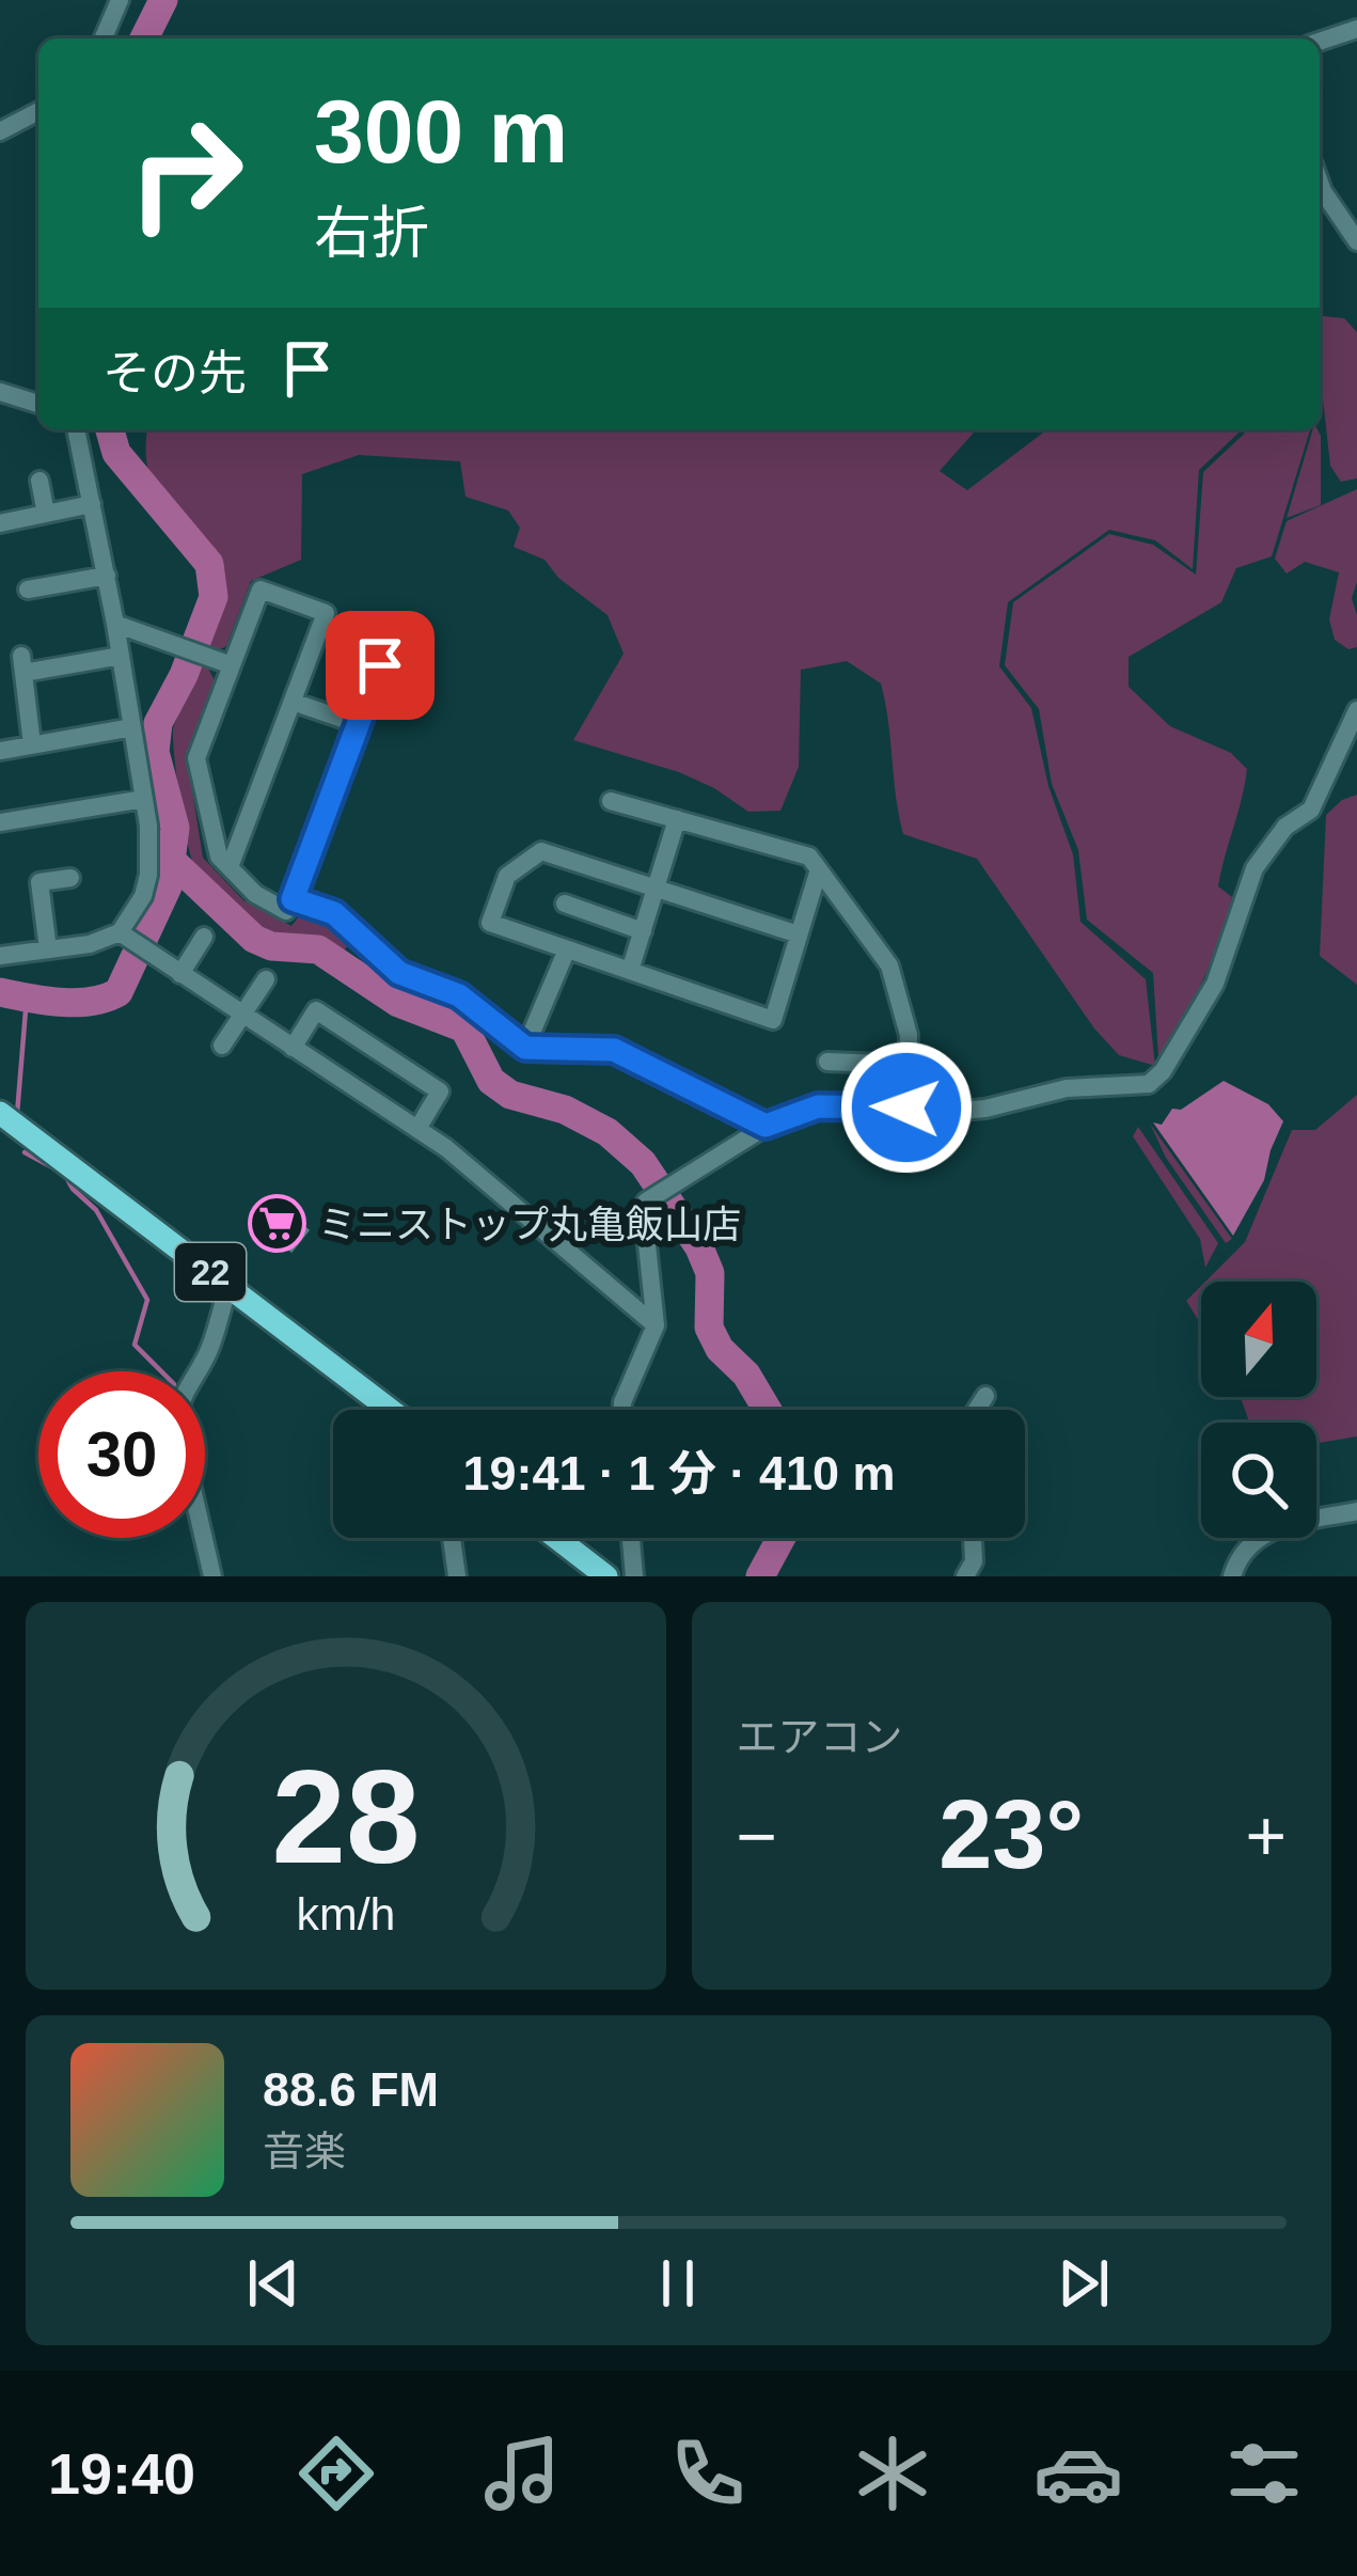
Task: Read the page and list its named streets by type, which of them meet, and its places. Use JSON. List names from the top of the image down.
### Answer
{
  "streets": {
    "main road": ["22"]
  },
  "places": {
    "supermarket": ["ミニストップ丸亀飯山店"]
  },
  "north": "top",
  "page": {
    "turn": ["300 m", "右折"],
    "then": "その先",
    "limit": "30",
    "trip": "19:41 · 1 分 · 410 m",
    "tile": "エアコン",
    "heat": ["−", "23°", "+"],
    "song": ["88.6 FM", "音楽"],
    "tabs": "19:40",
    "gauge": ["28", "km/h"]
  }
}
